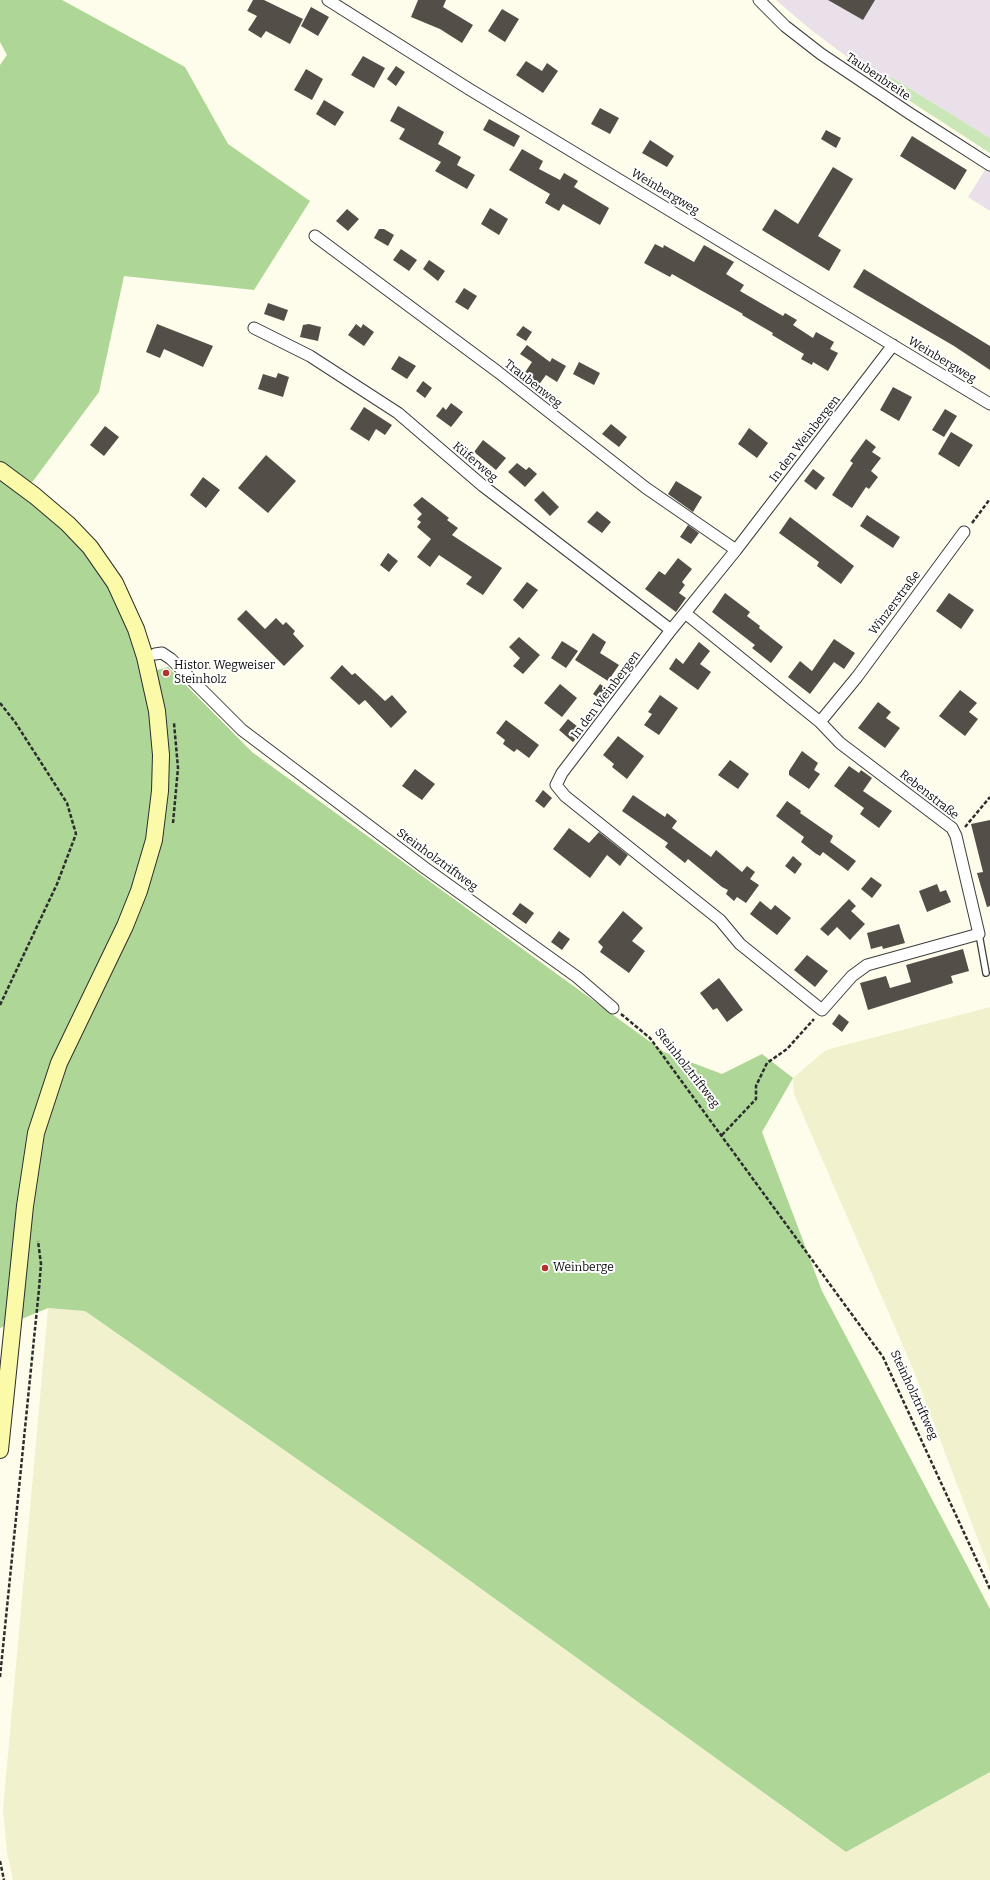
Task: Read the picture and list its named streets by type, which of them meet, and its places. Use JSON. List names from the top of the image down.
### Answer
{
  "streets": {
    "street": [
      "Taubenbreite",
      "Weinbergweg",
      "Traubenweg",
      "In den Weinbergen",
      "Küferweg",
      "Winzerstraße",
      "Rebenstraße",
      "Steinholztriftweg"
    ]
  },
  "crossings": [
    ["Weinbergweg", "In den Weinbergen"],
    ["Traubenweg", "In den Weinbergen"],
    ["In den Weinbergen", "Küferweg"],
    ["In den Weinbergen", "Rebenstraße"],
    ["Winzerstraße", "Rebenstraße"]
  ],
  "places": ["Histor. Wegweiser Steinholz", "Weinberge"]
}
